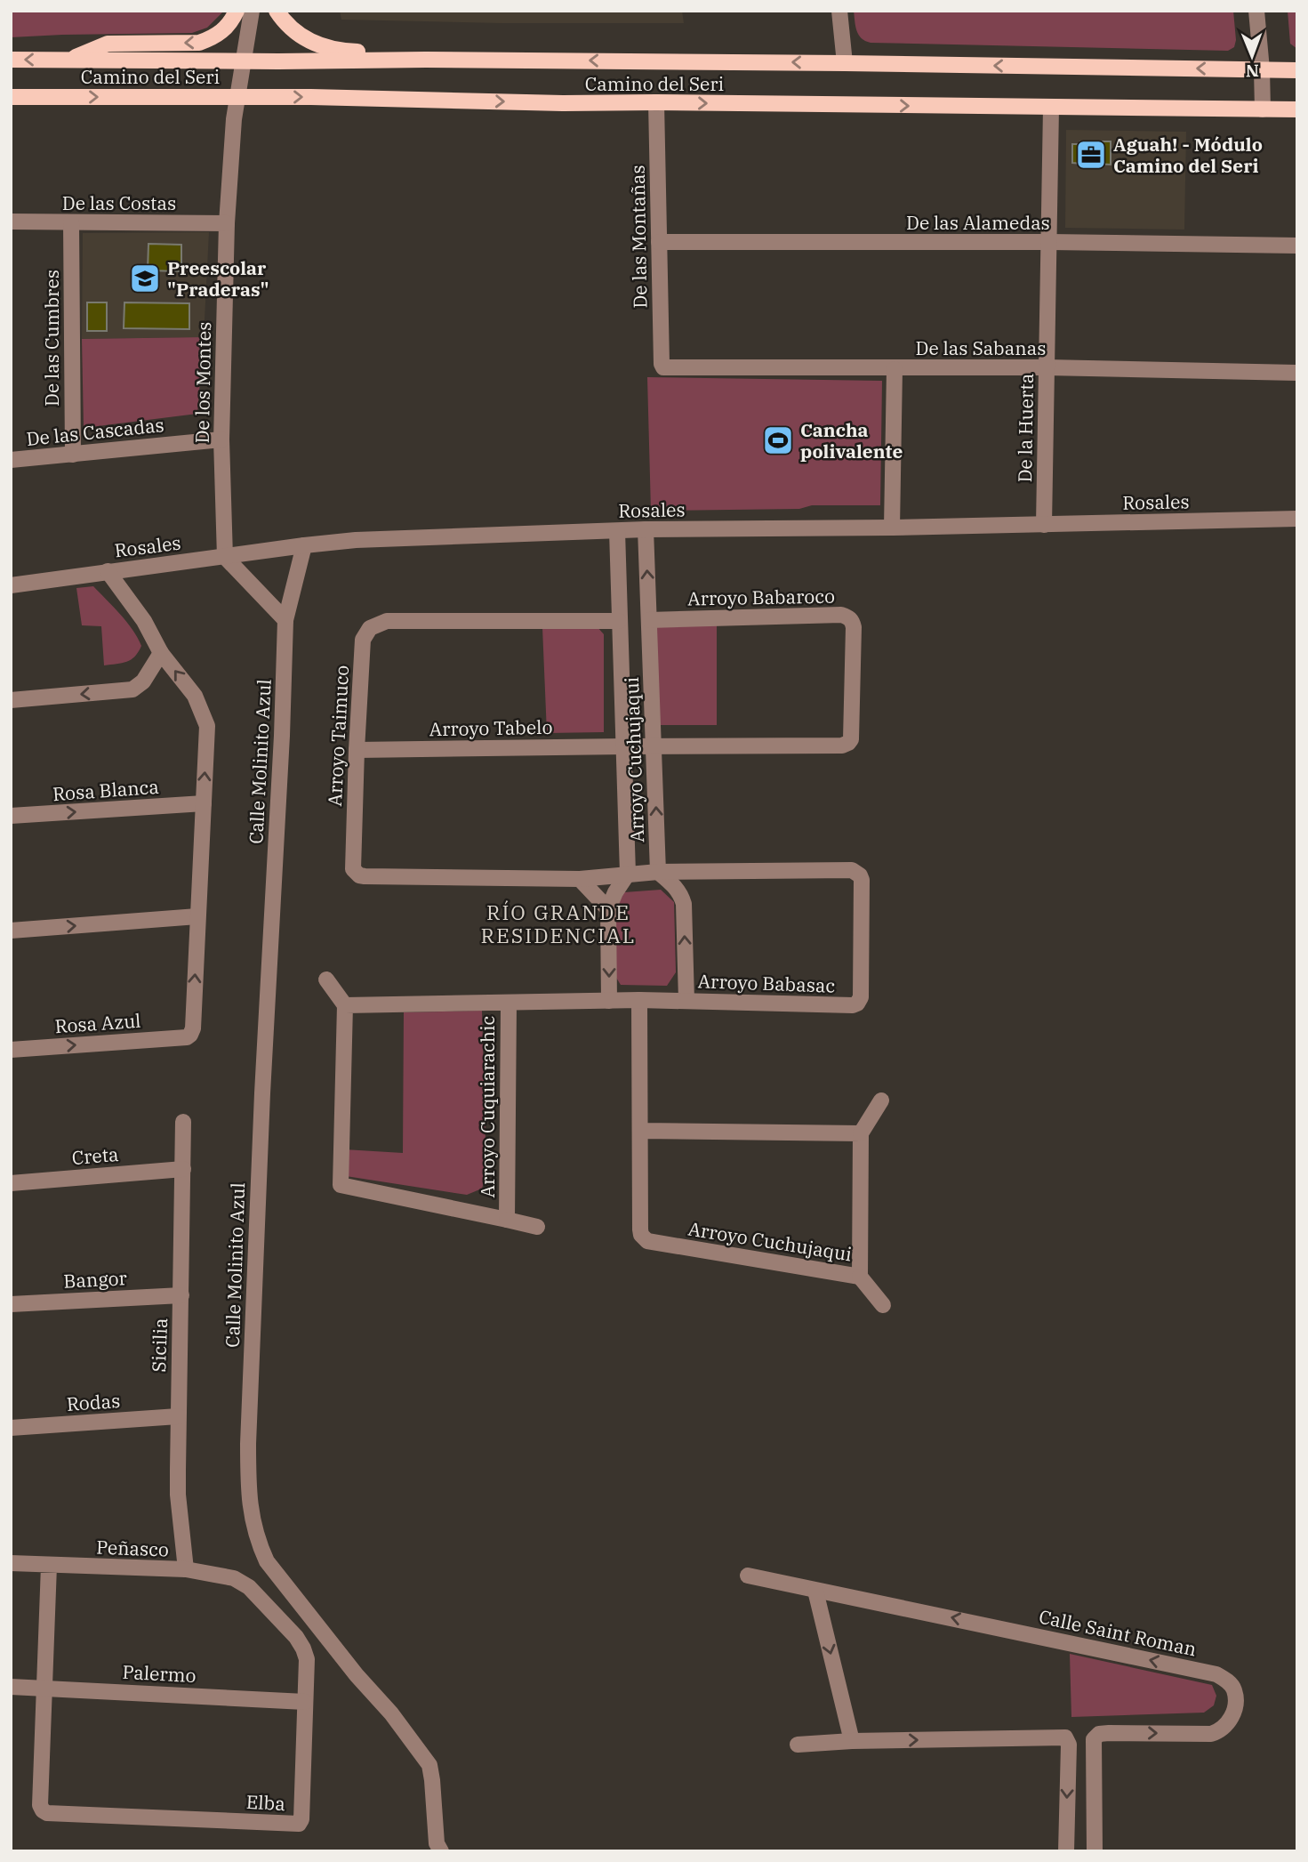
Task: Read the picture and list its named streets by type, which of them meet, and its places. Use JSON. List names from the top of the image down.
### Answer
{
  "streets": {
    "main road": ["Camino del Seri"],
    "street": [
      "De las Costas",
      "De las Alamedas",
      "De las Montañas",
      "De las Cumbres",
      "De las Sabanas",
      "De los Montes",
      "De la Huerta",
      "De las Cascadas",
      "Rosales",
      "Arroyo Babaroco",
      "Arroyo Tabelo",
      "Arroyo Taimuco",
      "Arroyo Cuchujaqui",
      "Calle Molinito Azul",
      "Rosa Blanca",
      "Arroyo Babasac",
      "Rosa Azul",
      "Arroyo Cuquiarachic",
      "Creta",
      "Bangor",
      "Sicilia",
      "Rodas",
      "Peñasco",
      "Calle Saint Roman",
      "Palermo",
      "Elba"
    ]
  },
  "crossings": [
    ["Camino del Seri", "De las Montañas"],
    ["Camino del Seri", "De los Montes"],
    ["Camino del Seri", "De la Huerta"],
    ["De las Costas", "De las Cumbres"],
    ["De las Costas", "De los Montes"],
    ["De las Alamedas", "De las Montañas"],
    ["De las Alamedas", "De la Huerta"],
    ["De las Montañas", "De las Sabanas"],
    ["De las Cumbres", "De las Cascadas"],
    ["De las Sabanas", "De la Huerta"],
    ["De los Montes", "De las Cascadas"],
    ["De los Montes", "Rosales"],
    ["De la Huerta", "Rosales"],
    ["Rosales", "Arroyo Cuchujaqui"],
    ["Rosales", "Calle Molinito Azul"],
    ["Arroyo Babaroco", "Arroyo Tabelo"],
    ["Arroyo Babaroco", "Arroyo Cuchujaqui"],
    ["Arroyo Tabelo", "Arroyo Taimuco"],
    ["Arroyo Tabelo", "Arroyo Cuchujaqui"],
    ["Arroyo Taimuco", "Arroyo Cuchujaqui"],
    ["Arroyo Taimuco", "Arroyo Babasac"],
    ["Arroyo Cuchujaqui", "Arroyo Babasac"],
    ["Arroyo Cuchujaqui", "Arroyo Cuquiarachic"],
    ["Arroyo Babasac", "Arroyo Cuquiarachic"],
    ["Creta", "Sicilia"],
    ["Bangor", "Sicilia"],
    ["Sicilia", "Rodas"],
    ["Sicilia", "Peñasco"],
    ["Peñasco", "Elba"],
    ["Palermo", "Elba"]
  ],
  "districts": ["RÍO GRANDE RESIDENCIAL"],
  "places": {
    "office": ["Aguah! - Módulo Camino del Seri"],
    "school or university": ["Preescolar \"Praderas\""],
    "sports": ["Cancha polivalente"]
  },
  "north": "bottom"
}
